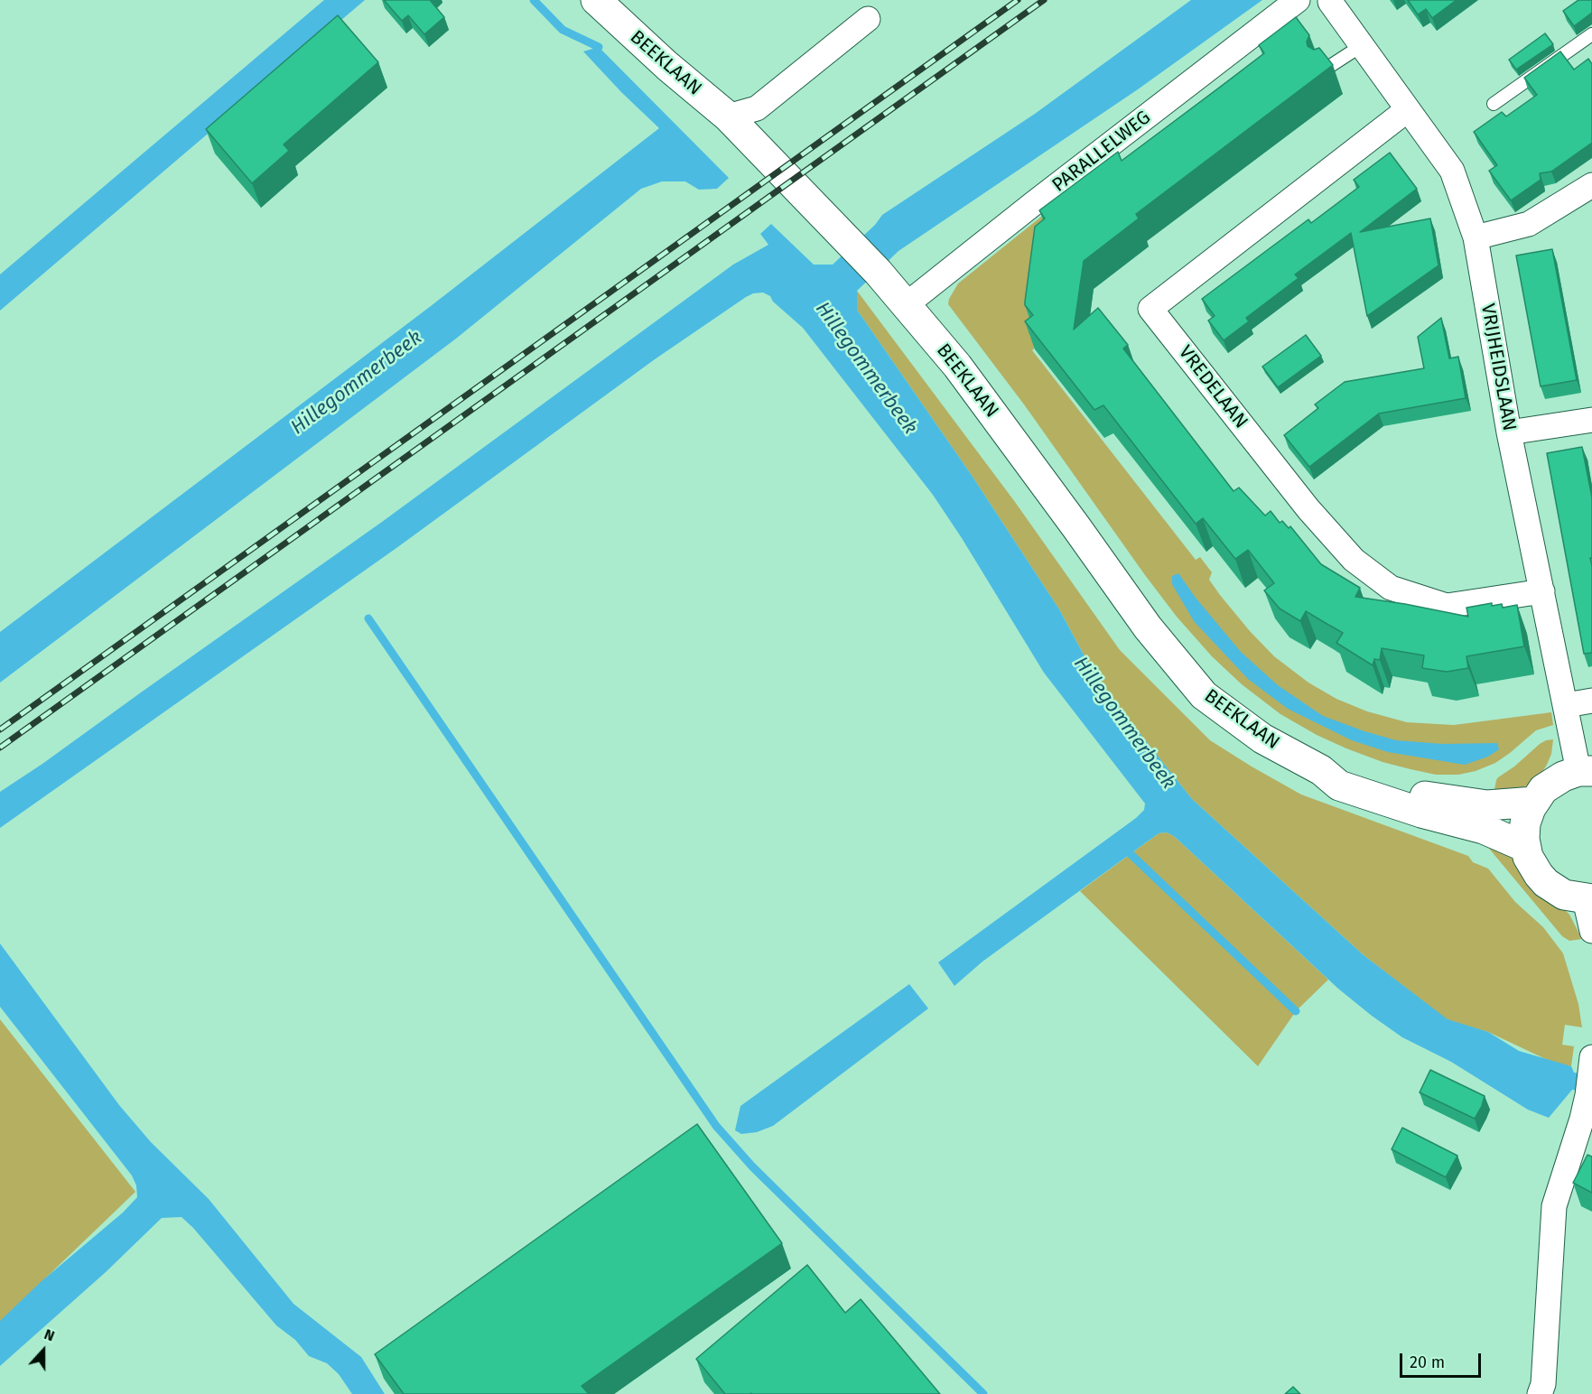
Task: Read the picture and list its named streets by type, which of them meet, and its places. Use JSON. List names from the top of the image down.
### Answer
{
  "streets": {
    "main road": ["BEEKLAAN"],
    "street": ["PARALLELWEG", "VRIJHEIDSLAAN", "VREDELAAN"]
  },
  "crossings": [
    ["BEEKLAAN", "PARALLELWEG"],
    ["VRIJHEIDSLAAN", "VREDELAAN"]
  ],
  "water": ["Hillegommerbeek"],
  "scale_bar": "20 m",
  "north": "top"
}
